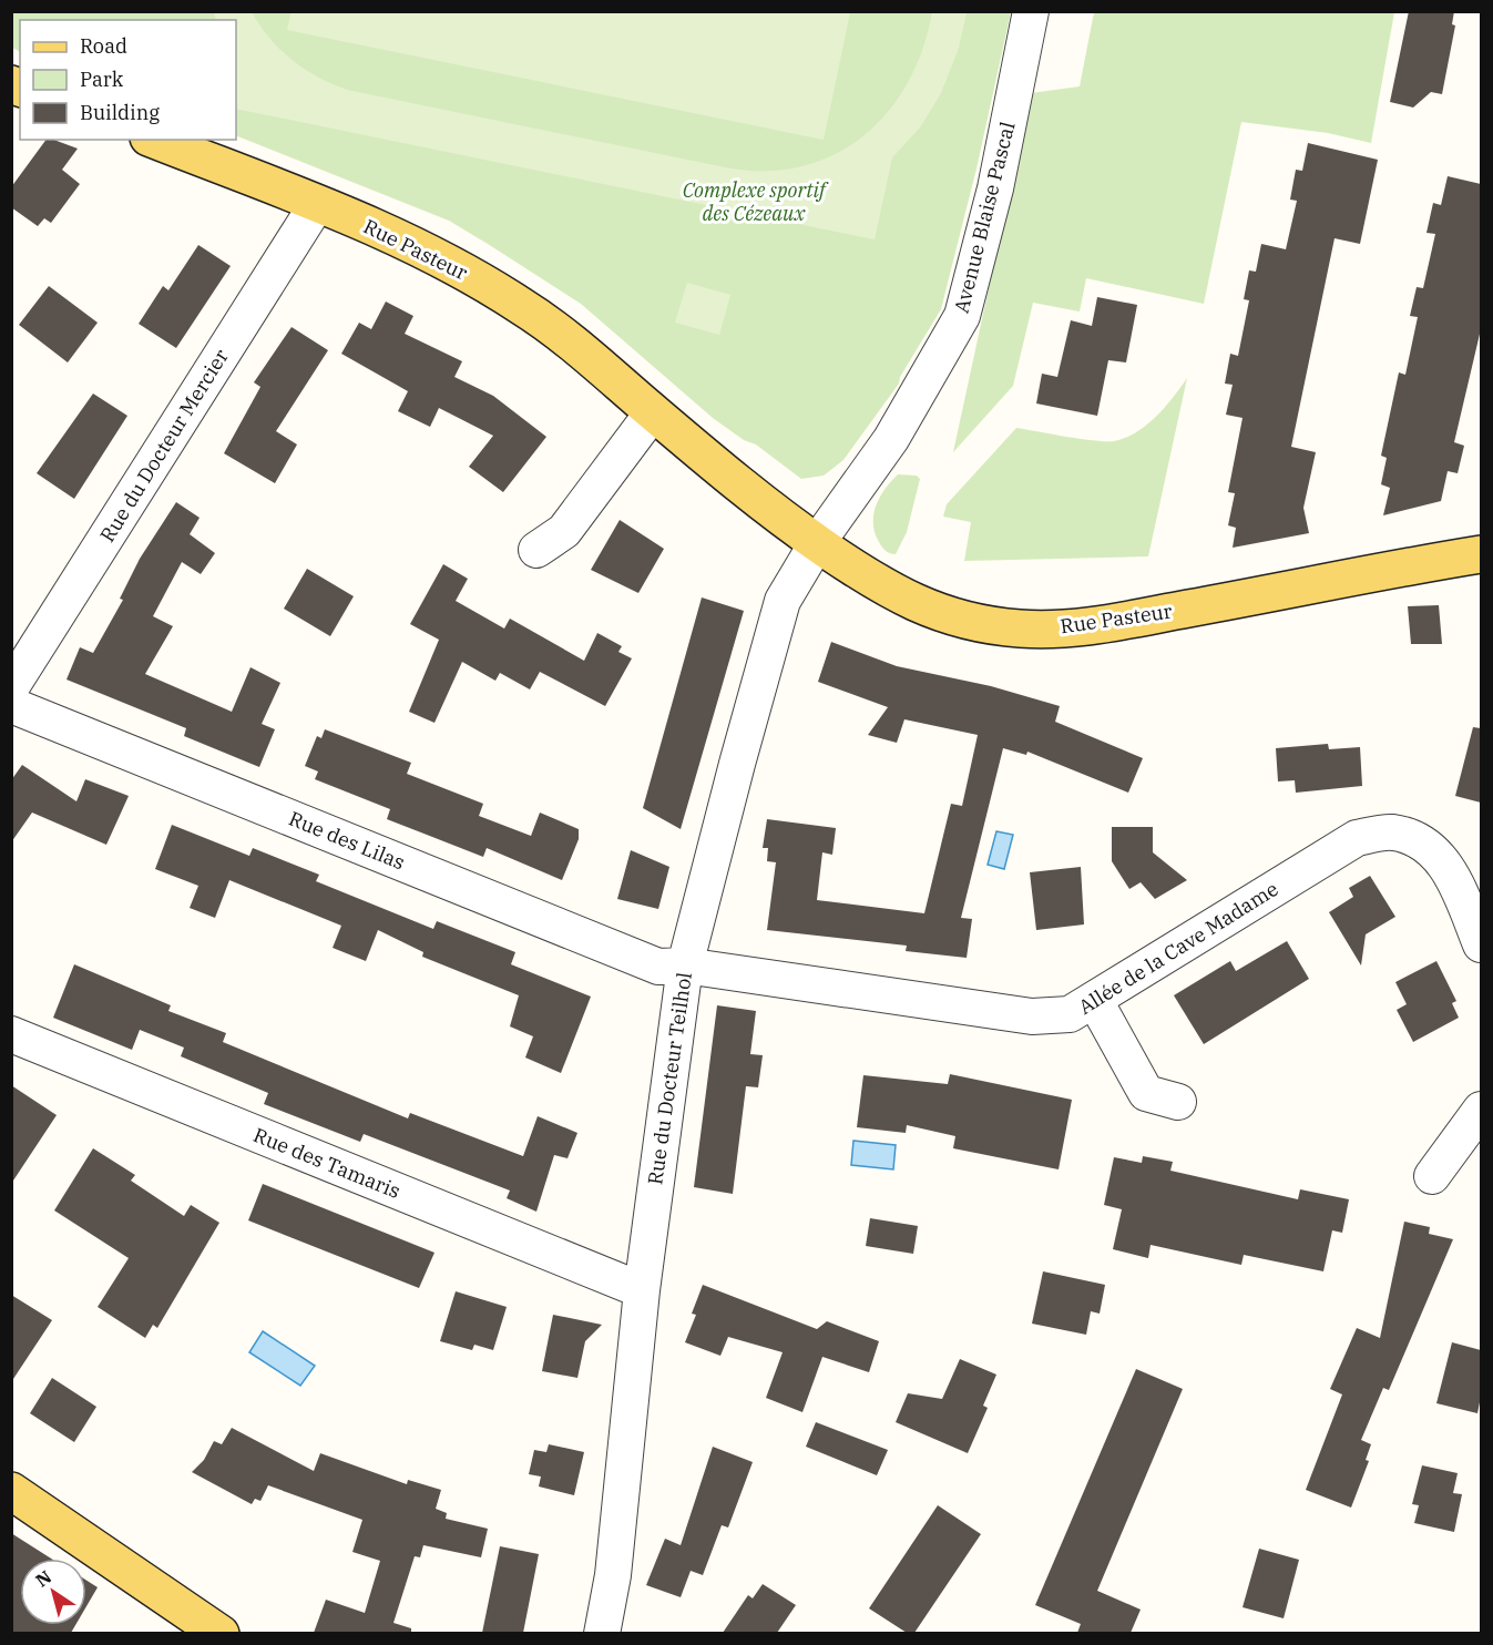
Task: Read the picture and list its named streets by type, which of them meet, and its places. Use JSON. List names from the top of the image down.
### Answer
{
  "streets": {
    "main road": ["Rue Pasteur"],
    "street": [
      "Avenue Blaise Pascal",
      "Rue du Docteur Mercier",
      "Rue des Lilas",
      "Allée de la Cave Madame",
      "Rue du Docteur Teilhol",
      "Rue des Tamaris"
    ]
  },
  "crossings": [
    ["Avenue Blaise Pascal", "Rue Pasteur"],
    ["Avenue Blaise Pascal", "Rue du Docteur Teilhol"],
    ["Rue Pasteur", "Rue du Docteur Mercier"],
    ["Rue Pasteur", "Rue du Docteur Teilhol"],
    ["Rue des Lilas", "Allée de la Cave Madame"],
    ["Rue des Lilas", "Rue du Docteur Teilhol"],
    ["Allée de la Cave Madame", "Rue du Docteur Teilhol"],
    ["Rue du Docteur Teilhol", "Rue des Tamaris"]
  ],
  "parks": ["Complexe sportif des Cézeaux"],
  "legend": ["Road", "Park", "Building"],
  "north": "top left"
}
